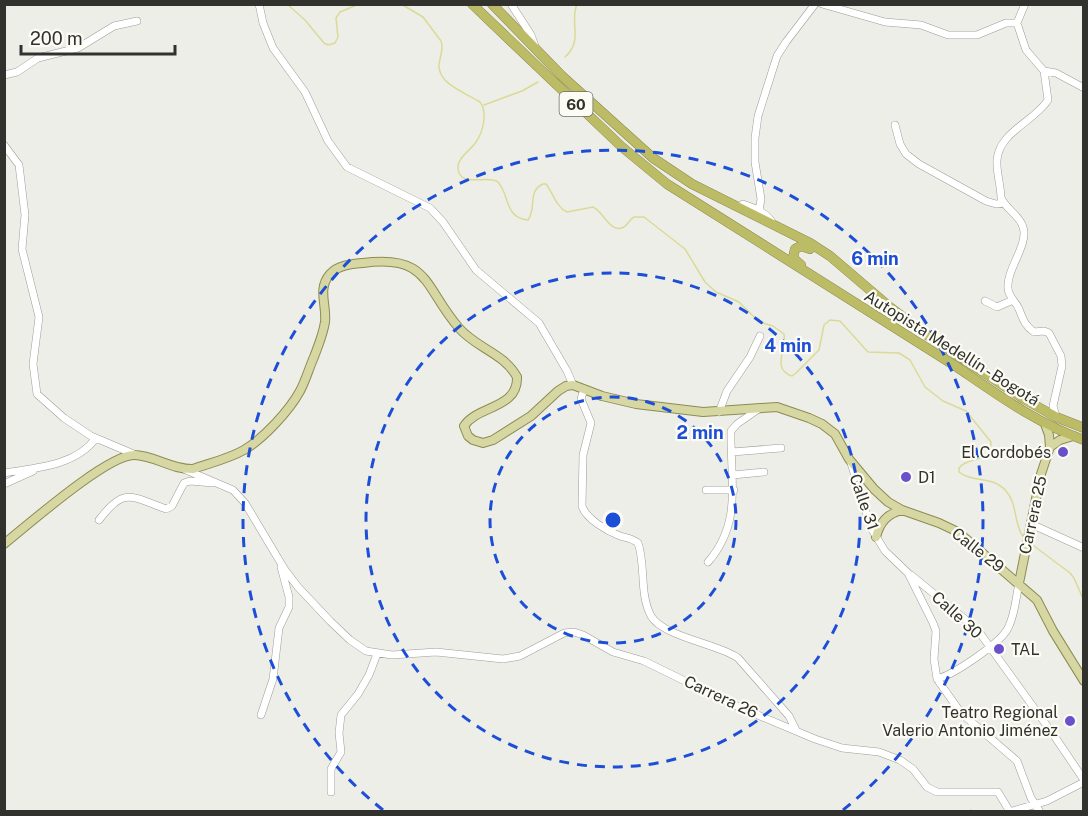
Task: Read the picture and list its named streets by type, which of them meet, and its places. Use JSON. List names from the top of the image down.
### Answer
{
  "streets": {
    "highway": ["60", "Autopista Medellín - Bogotá"],
    "main road": ["Carrera 25", "Calle 29"],
    "street": ["Calle 31", "Calle 30", "Carrera 26"]
  },
  "crossings": [
    ["Calle 31", "Carrera 25"],
    ["Calle 31", "Calle 29"],
    ["Calle 31", "Calle 30"],
    ["Carrera 25", "Calle 29"],
    ["Carrera 25", "Calle 30"]
  ],
  "places": [
    "El Cordobés",
    "D1",
    "TAL",
    "Teatro Regional Valerio Antonio Jiménez"
  ],
  "scale_bar": "200 m",
  "rings": ["6 min", "4 min", "2 min"]
}
